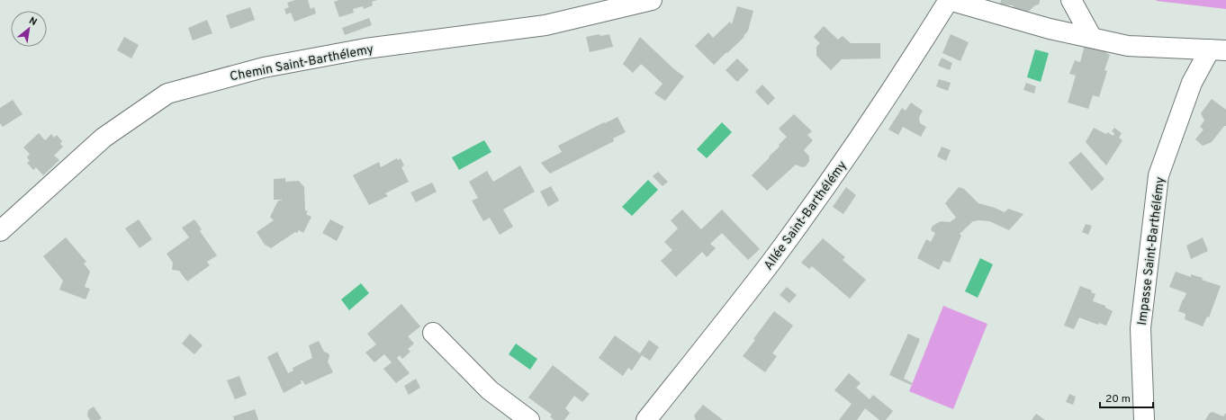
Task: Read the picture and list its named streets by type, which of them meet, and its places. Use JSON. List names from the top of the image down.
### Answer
{
  "streets": {
    "street": ["Chemin Saint-Barthélemy", "Allée Saint-Barthélémy", "Impasse Saint-Barthélémy"]
  },
  "scale_bar": "20 m",
  "north": "top right"
}
